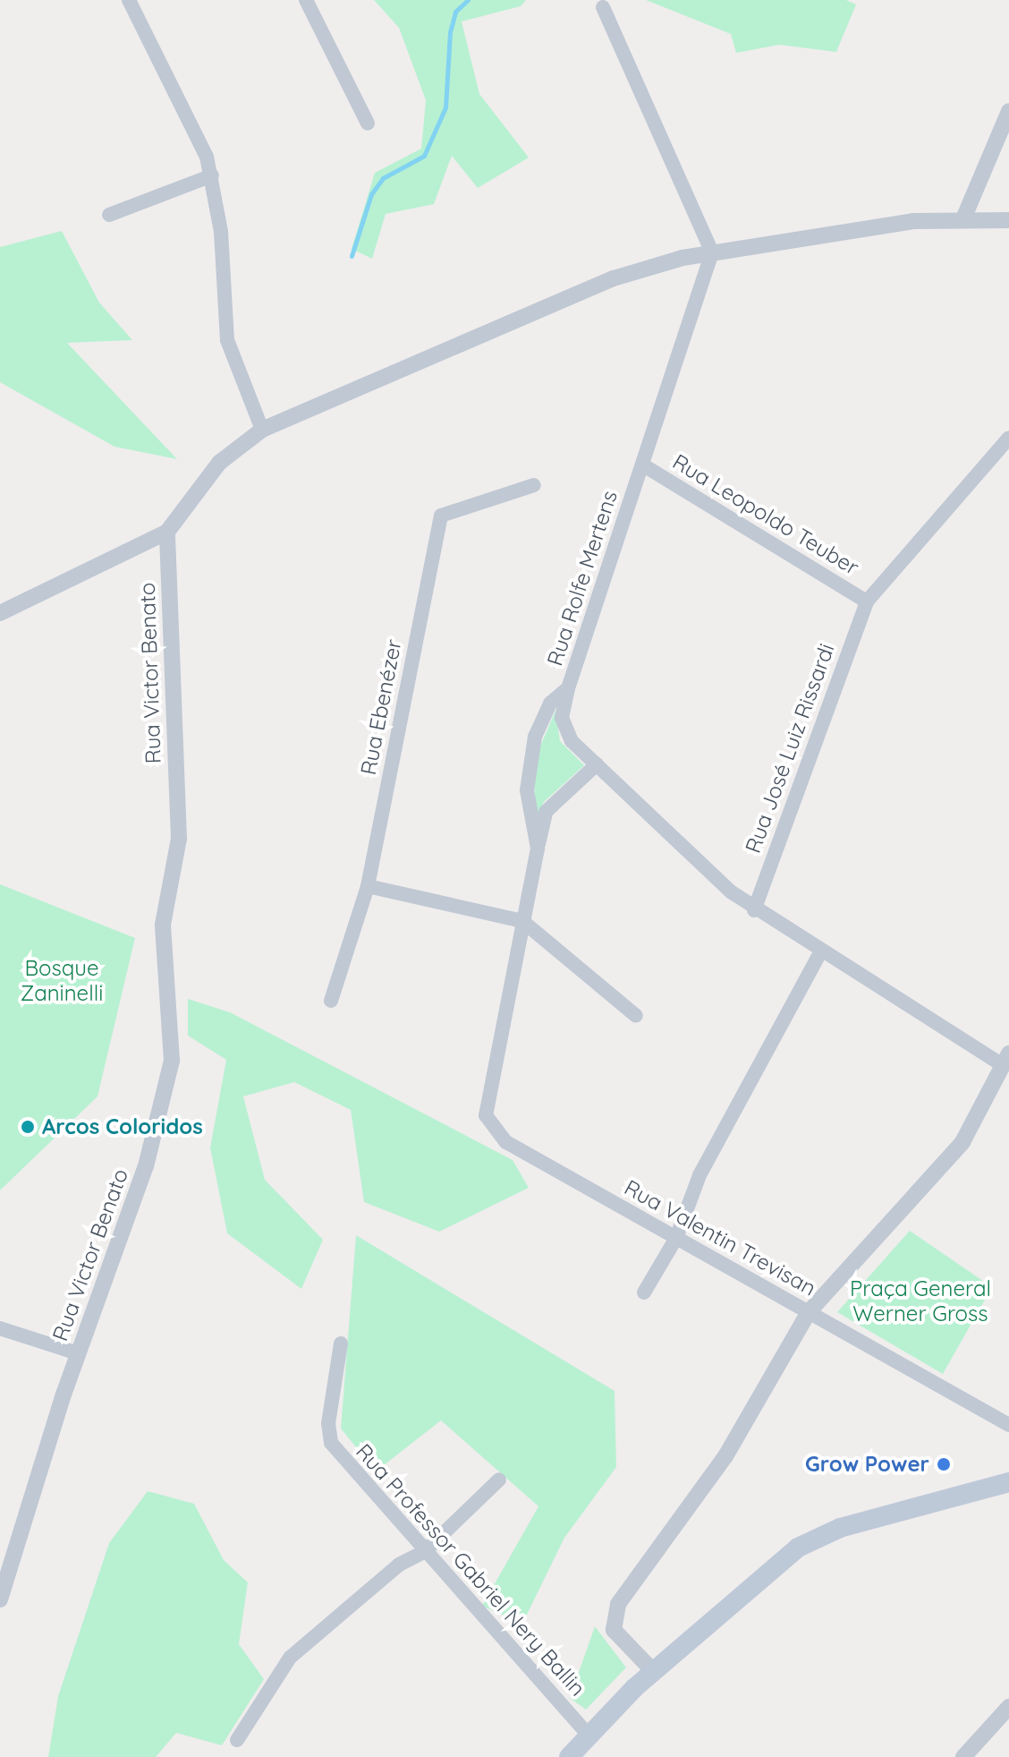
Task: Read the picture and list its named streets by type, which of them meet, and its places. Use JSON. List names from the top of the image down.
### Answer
{
  "streets": {
    "street": [
      "Rua Leopoldo Teuber",
      "Rua Rolfe Mertens",
      "Rua Victor Benato",
      "Rua Ebenézer",
      "Rua José Luiz Rissardi",
      "Rua Valentin Trevisan",
      "Rua Professor Gabriel Nery Ballin"
    ]
  },
  "crossings": [
    ["Rua Leopoldo Teuber", "Rua Rolfe Mertens"],
    ["Rua Leopoldo Teuber", "Rua José Luiz Rissardi"],
    ["Rua Rolfe Mertens", "Rua Valentin Trevisan"]
  ],
  "parks": ["Bosque Zaninelli", "Praça General Werner Gross"],
  "places": ["Arcos Coloridos", "Grow Power"]
}
